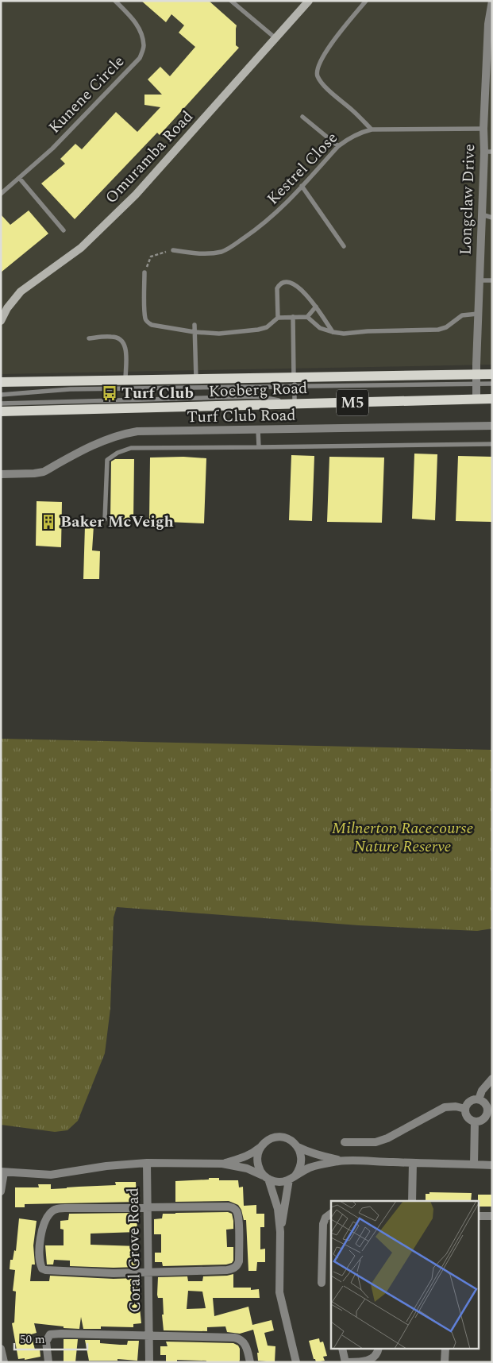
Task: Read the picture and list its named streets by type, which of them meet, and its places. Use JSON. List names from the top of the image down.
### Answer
{
  "streets": {
    "main road": ["Omuramba Road", "Koeberg Road", "M5"],
    "street": ["Longclaw Drive", "Turf Club Road", "Coral Grove Road"],
    "lane": ["Kunene Circle", "Kestrel Close"]
  },
  "crossings": [
    ["Kestrel Close", "Longclaw Drive"],
    ["Longclaw Drive", "Koeberg Road"]
  ],
  "parks": ["Milnerton Racecourse Nature Reserve"],
  "places": {
    "bus stop": ["Turf Club"],
    "building": ["Baker McVeigh"]
  },
  "scale_bar": "50 m"
}
